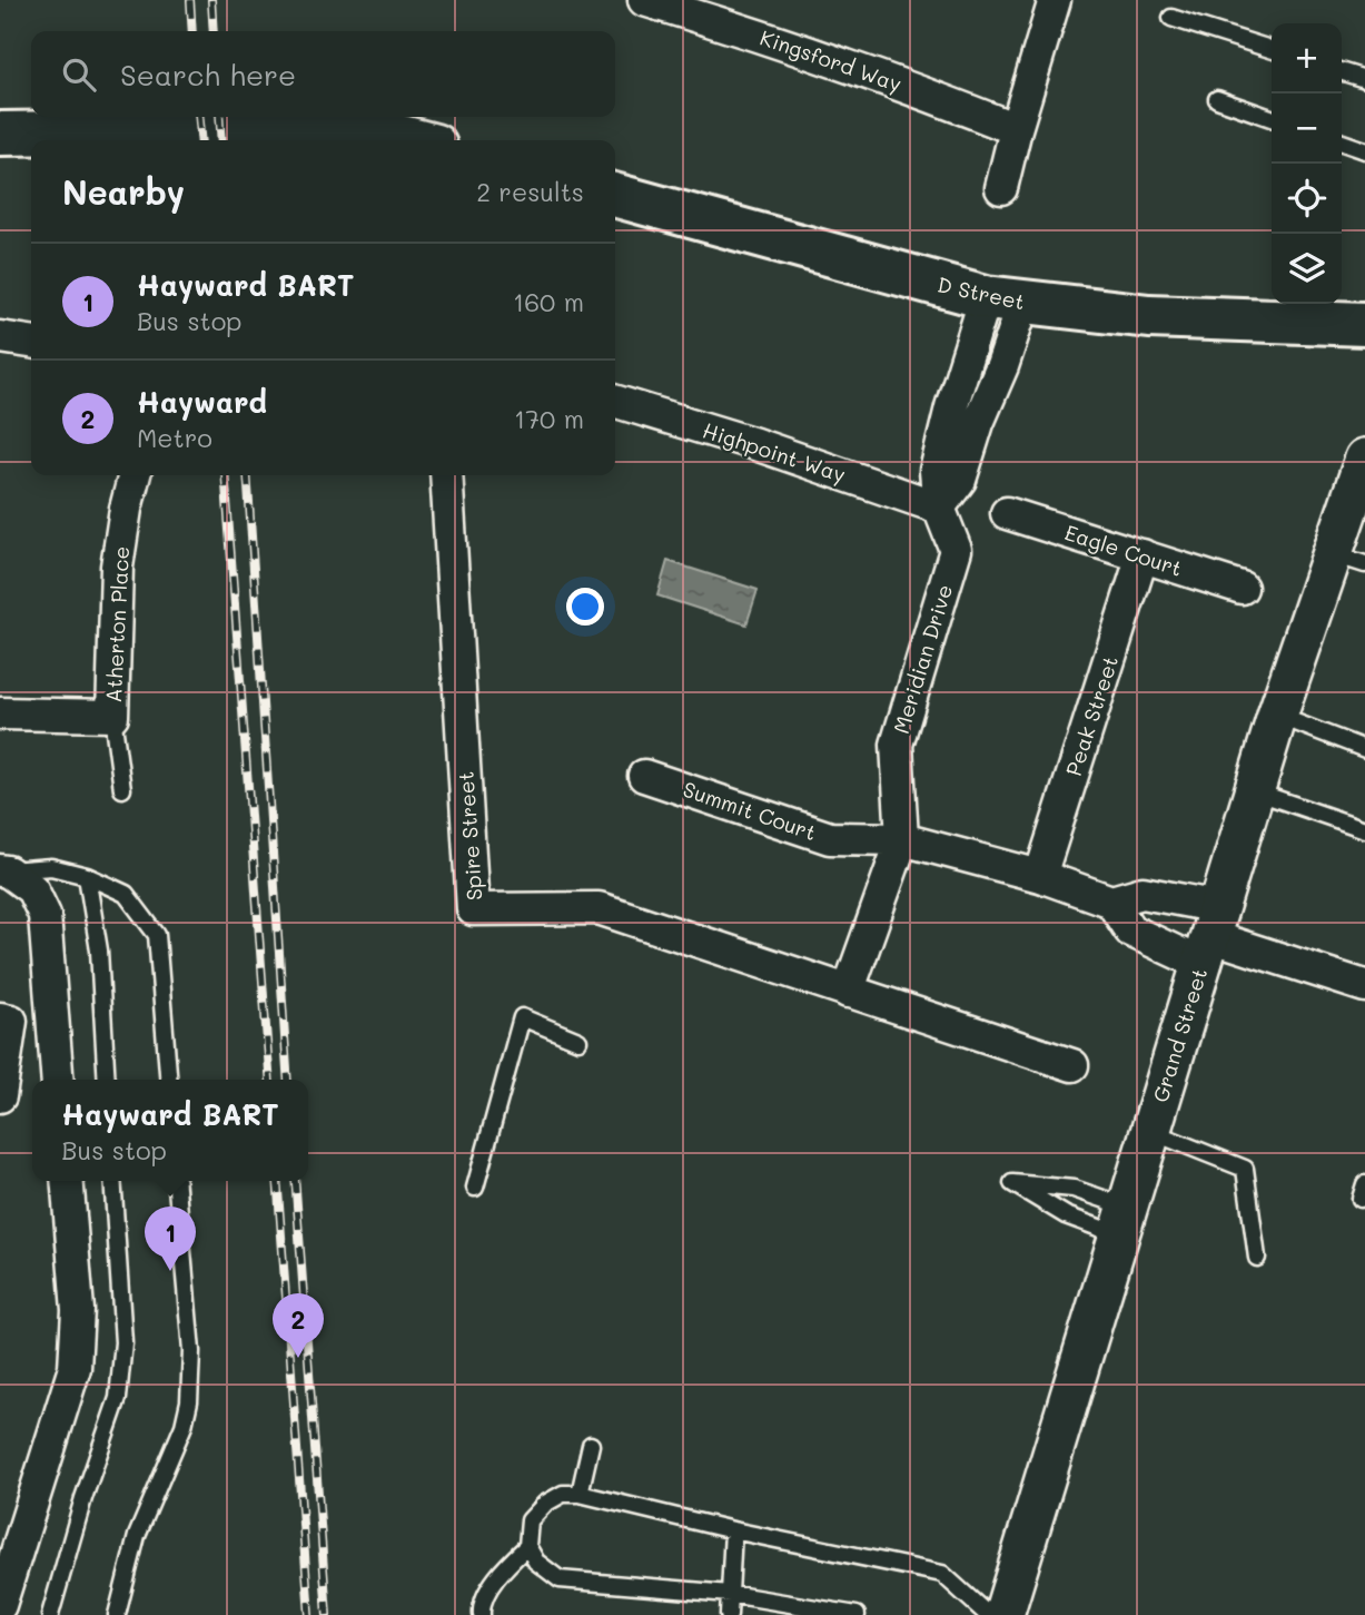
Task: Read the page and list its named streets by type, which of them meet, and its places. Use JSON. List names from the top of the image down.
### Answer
{
  "streets": {
    "main road": ["D Street"],
    "street": [
      "Kingsford Way",
      "Highpoint Way",
      "Eagle Court",
      "Atherton Place",
      "Meridian Drive",
      "Peak Street",
      "Summit Court",
      "Spire Street",
      "Grand Street"
    ]
  },
  "crossings": [
    ["D Street", "Meridian Drive"],
    ["Highpoint Way", "Meridian Drive"],
    ["Eagle Court", "Peak Street"],
    ["Meridian Drive", "Summit Court"],
    ["Meridian Drive", "Spire Street"],
    ["Peak Street", "Summit Court"]
  ],
  "page": {
    "map_buttons": ["+", "−"],
    "search": "Search here",
    "heading": ["Nearby", "2 results"],
    "list": [
      {
        "mark": "1",
        "name": "Hayward BART",
        "note": "Bus stop",
        "value": "160 m"
      },
      {
        "mark": "2",
        "name": "Hayward",
        "note": "Metro",
        "value": "170 m"
      }
    ],
    "popup": ["Hayward BART", "Bus stop"],
    "pins": ["1", "2"]
  }
}
